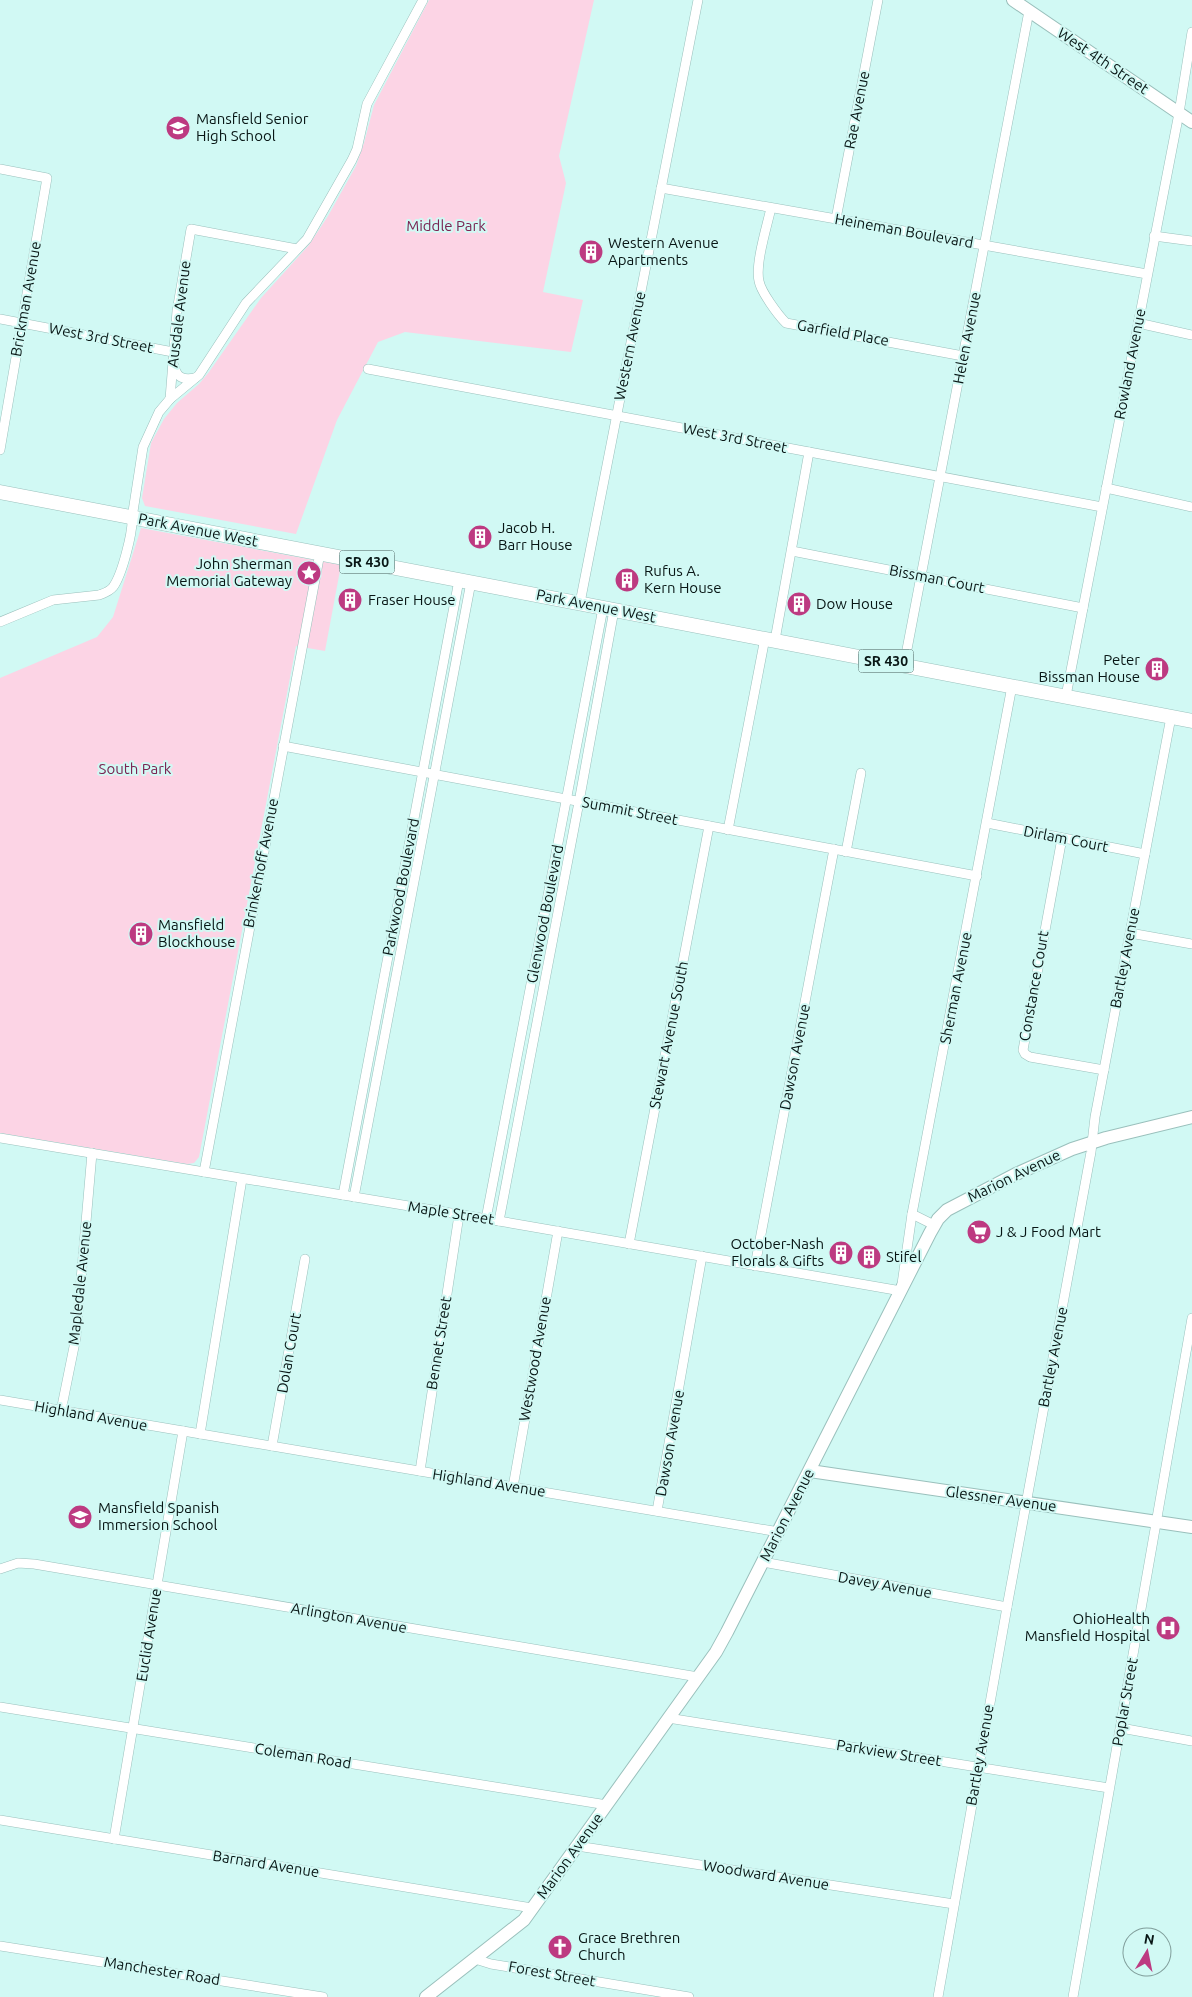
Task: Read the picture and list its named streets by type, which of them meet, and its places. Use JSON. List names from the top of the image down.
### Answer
{
  "streets": {
    "main road": ["Park Avenue West", "SR 430"],
    "street": [
      "West 4th Street",
      "Rae Avenue",
      "Heineman Boulevard",
      "Brickman Avenue",
      "Ausdale Avenue",
      "Garfield Place",
      "West 3rd Street",
      "Helen Avenue",
      "Western Avenue",
      "Rowland Avenue",
      "Bissman Court",
      "Summit Street",
      "Dirlam Court",
      "Brinkerhoff Avenue",
      "Parkwood Boulevard",
      "Glenwood Boulevard",
      "Bartley Avenue",
      "Constance Court",
      "Sherman Avenue",
      "Stewart Avenue South",
      "Dawson Avenue",
      "Marion Avenue",
      "Maple Street",
      "Mapledale Avenue",
      "Bennet Street",
      "Dolan Court",
      "Westwood Avenue",
      "Highland Avenue",
      "Glessner Avenue",
      "Davey Avenue",
      "Arlington Avenue",
      "Euclid Avenue",
      "Poplar Street",
      "Parkview Street",
      "Coleman Road",
      "Barnard Avenue",
      "Woodward Avenue",
      "Manchester Road",
      "Forest Street"
    ]
  },
  "crossings": [
    ["West 4th Street", "Helen Avenue"],
    ["West 4th Street", "Rowland Avenue"],
    ["Rae Avenue", "Heineman Boulevard"],
    ["Heineman Boulevard", "Garfield Place"],
    ["Heineman Boulevard", "Helen Avenue"],
    ["Heineman Boulevard", "Western Avenue"],
    ["Heineman Boulevard", "Rowland Avenue"],
    ["Brickman Avenue", "West 3rd Street"],
    ["Ausdale Avenue", "West 3rd Street"],
    ["Garfield Place", "Helen Avenue"],
    ["West 3rd Street", "Helen Avenue"],
    ["West 3rd Street", "Western Avenue"],
    ["West 3rd Street", "Rowland Avenue"],
    ["Helen Avenue", "Park Avenue West"],
    ["Helen Avenue", "Bissman Court"],
    ["Western Avenue", "Park Avenue West"],
    ["Rowland Avenue", "Park Avenue West"],
    ["Rowland Avenue", "Bissman Court"],
    ["Park Avenue West", "Brinkerhoff Avenue"],
    ["Park Avenue West", "Parkwood Boulevard"],
    ["Park Avenue West", "Glenwood Boulevard"],
    ["Park Avenue West", "Bartley Avenue"],
    ["Park Avenue West", "Sherman Avenue"],
    ["Summit Street", "Brinkerhoff Avenue"],
    ["Summit Street", "Parkwood Boulevard"],
    ["Summit Street", "Glenwood Boulevard"],
    ["Summit Street", "Sherman Avenue"],
    ["Summit Street", "Stewart Avenue South"],
    ["Summit Street", "Dawson Avenue"],
    ["Dirlam Court", "Bartley Avenue"],
    ["Dirlam Court", "Constance Court"],
    ["Dirlam Court", "Sherman Avenue"],
    ["Brinkerhoff Avenue", "Maple Street"],
    ["Parkwood Boulevard", "Maple Street"],
    ["Glenwood Boulevard", "Maple Street"],
    ["Bartley Avenue", "Constance Court"],
    ["Bartley Avenue", "Marion Avenue"],
    ["Bartley Avenue", "Glessner Avenue"],
    ["Bartley Avenue", "Davey Avenue"],
    ["Bartley Avenue", "Parkview Street"],
    ["Bartley Avenue", "Woodward Avenue"],
    ["Sherman Avenue", "Marion Avenue"],
    ["Sherman Avenue", "Maple Street"],
    ["Stewart Avenue South", "Maple Street"],
    ["Dawson Avenue", "Maple Street"],
    ["Dawson Avenue", "Highland Avenue"],
    ["Marion Avenue", "Maple Street"],
    ["Marion Avenue", "Highland Avenue"],
    ["Marion Avenue", "Glessner Avenue"],
    ["Marion Avenue", "Davey Avenue"],
    ["Marion Avenue", "Arlington Avenue"],
    ["Marion Avenue", "Parkview Street"],
    ["Marion Avenue", "Coleman Road"],
    ["Marion Avenue", "Barnard Avenue"],
    ["Marion Avenue", "Woodward Avenue"],
    ["Marion Avenue", "Forest Street"],
    ["Maple Street", "Mapledale Avenue"],
    ["Maple Street", "Bennet Street"],
    ["Maple Street", "Westwood Avenue"],
    ["Mapledale Avenue", "Highland Avenue"],
    ["Bennet Street", "Highland Avenue"],
    ["Dolan Court", "Highland Avenue"],
    ["Westwood Avenue", "Highland Avenue"],
    ["Highland Avenue", "Euclid Avenue"],
    ["Glessner Avenue", "Poplar Street"],
    ["Arlington Avenue", "Euclid Avenue"],
    ["Euclid Avenue", "Coleman Road"],
    ["Euclid Avenue", "Barnard Avenue"],
    ["Poplar Street", "Parkview Street"]
  ],
  "parks": ["Middle Park", "South Park"],
  "places": {
    "school or university": ["Mansfield Senior High School", "Mansfield Spanish Immersion School"],
    "building": [
      "Western Avenue Apartments",
      "Jacob H. Barr House",
      "Rufus A. Kern House",
      "Fraser House",
      "Dow House",
      "Peter Bissman House",
      "Mansfield Blockhouse",
      "October-Nash Florals & Gifts",
      "Stifel"
    ],
    "place": ["John Sherman Memorial Gateway"],
    "supermarket": ["J & J Food Mart"],
    "hospital": ["OhioHealth Mansfield Hospital"],
    "church": ["Grace Brethren Church"]
  },
  "north": "top"
}
